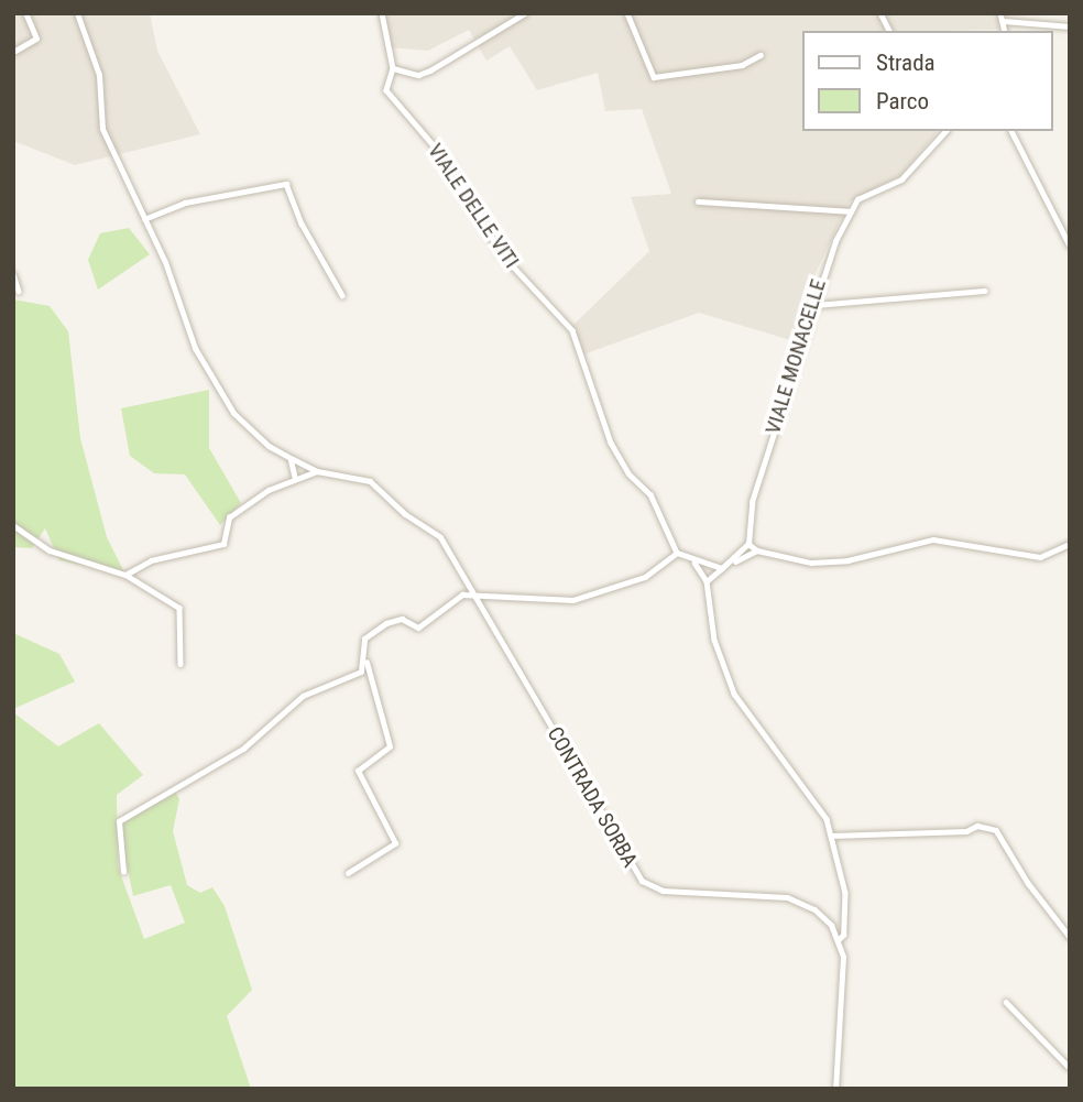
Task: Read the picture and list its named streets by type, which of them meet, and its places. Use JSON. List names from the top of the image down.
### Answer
{
  "streets": {
    "street": ["VIALE DELLE VITI", "VIALE MONACELLE", "CONTRADA SORBA"]
  },
  "legend": ["Strada", "Parco"]
}
